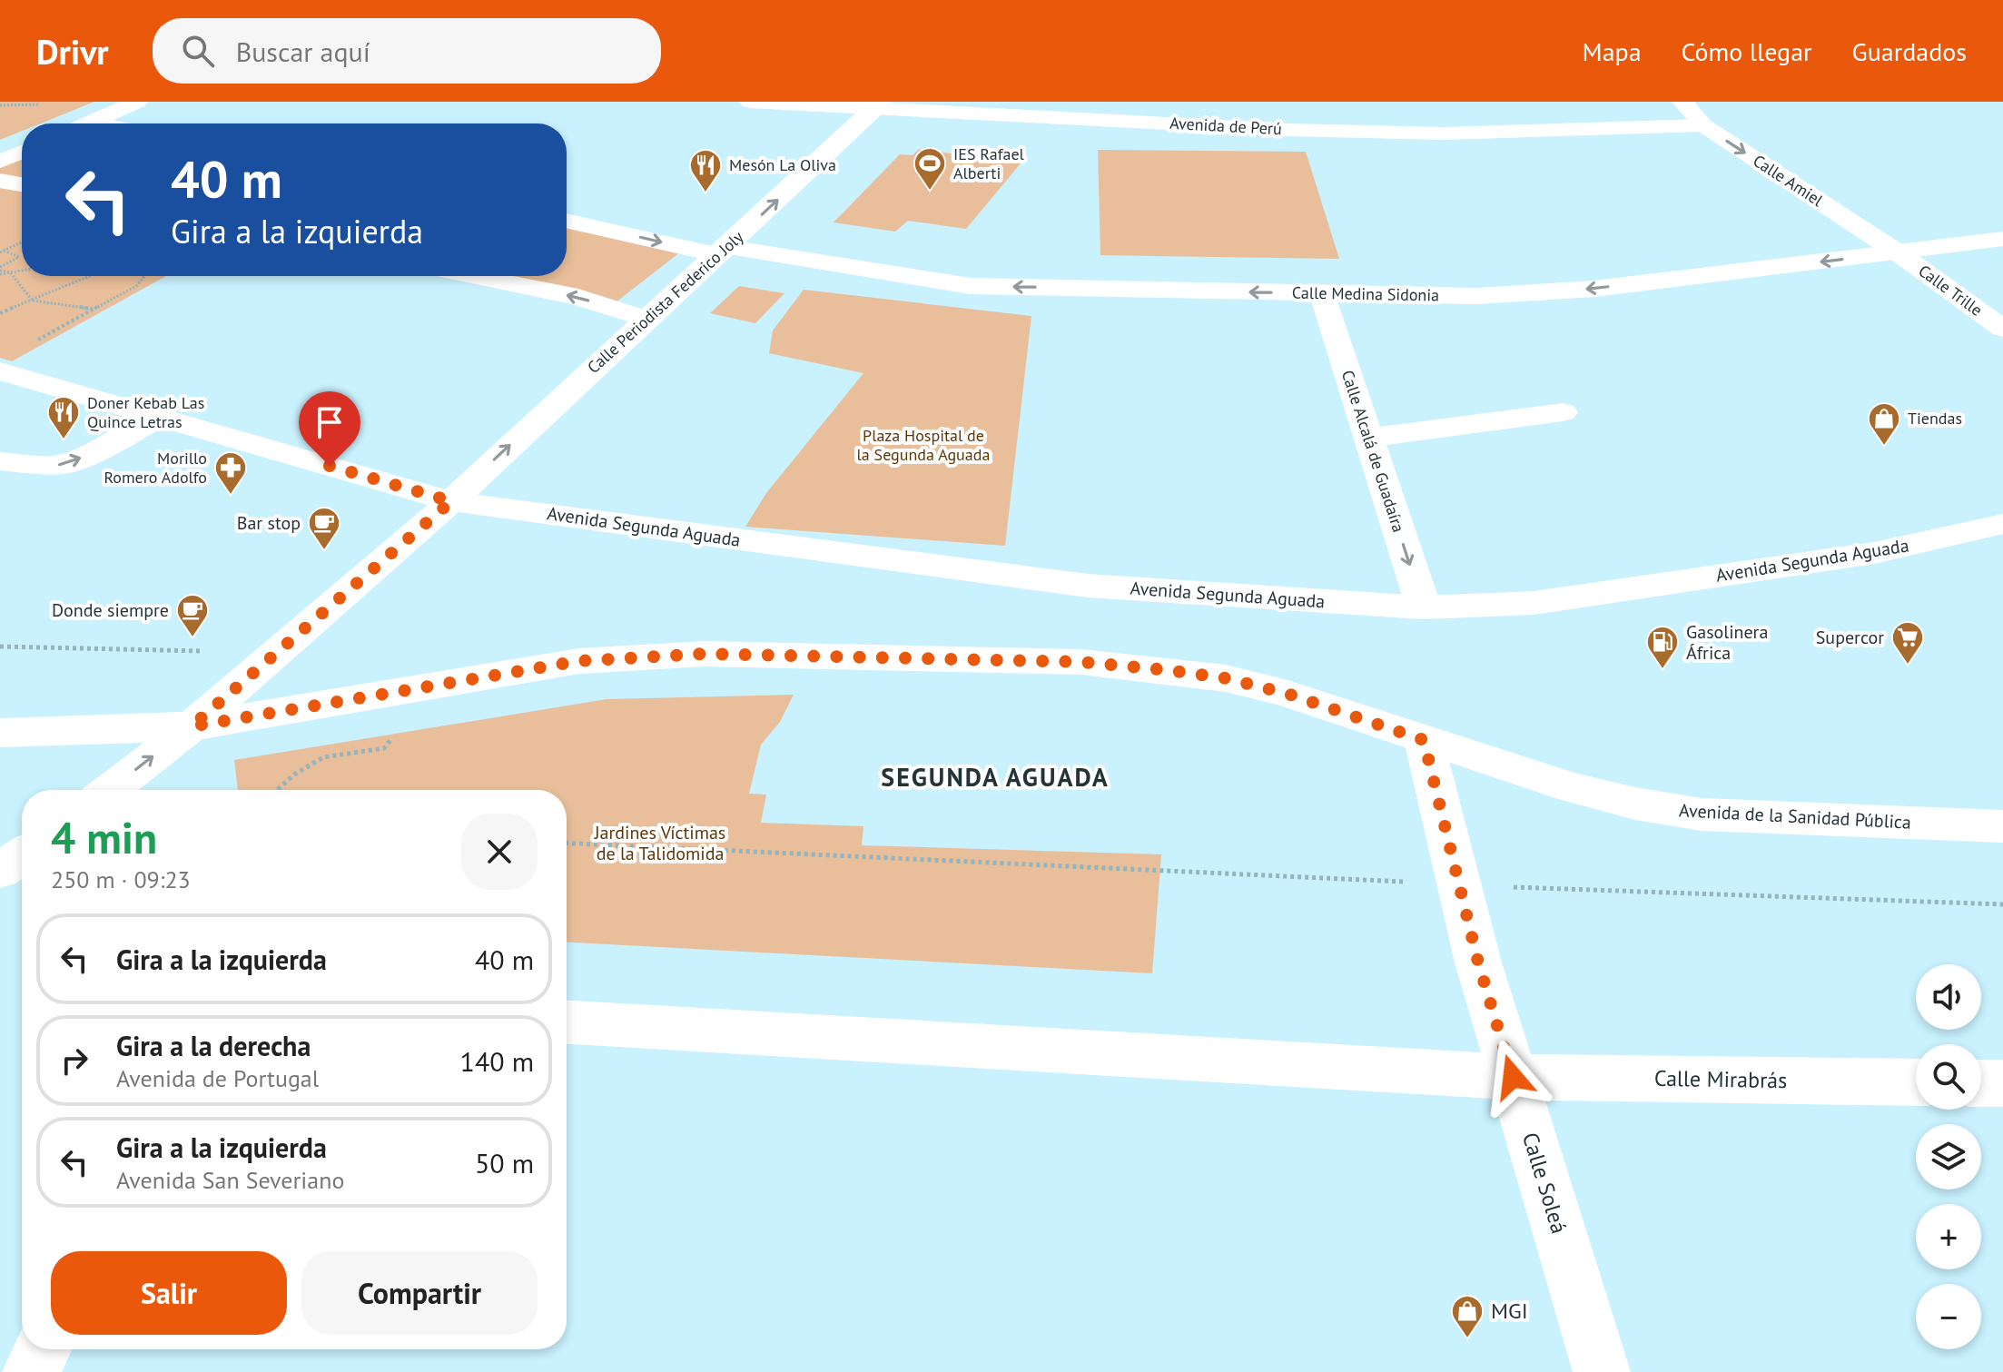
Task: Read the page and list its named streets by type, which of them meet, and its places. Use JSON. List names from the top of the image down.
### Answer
{
  "streets": {
    "street": [
      "Avenida de Perú",
      "Calle Amiel",
      "Calle Trille",
      "Calle Medina Sidonia",
      "Calle Periodista Federico Joly",
      "Calle Alcalá de Guadaíra",
      "Avenida Segunda Aguada",
      "Avenida de la Sanidad Pública",
      "Calle Mirabrás",
      "Calle Soleá"
    ]
  },
  "crossings": [
    ["Avenida de Perú", "Calle Amiel"],
    ["Avenida de Perú", "Calle Periodista Federico Joly"],
    ["Calle Amiel", "Calle Trille"],
    ["Calle Amiel", "Calle Medina Sidonia"],
    ["Calle Trille", "Calle Medina Sidonia"],
    ["Calle Medina Sidonia", "Calle Periodista Federico Joly"],
    ["Calle Medina Sidonia", "Calle Alcalá de Guadaíra"],
    ["Calle Periodista Federico Joly", "Avenida Segunda Aguada"],
    ["Calle Periodista Federico Joly", "Avenida de la Sanidad Pública"],
    ["Calle Alcalá de Guadaíra", "Avenida Segunda Aguada"],
    ["Avenida de la Sanidad Pública", "Calle Soleá"],
    ["Calle Mirabrás", "Calle Soleá"]
  ],
  "one_way": ["Calle Amiel", "Calle Periodista Federico Joly", "Calle Alcalá de Guadaíra"],
  "districts": ["SEGUNDA AGUADA"],
  "parks": ["Plaza Hospital de la Segunda Aguada", "Jardines Víctimas de la Talidomida"],
  "places": {
    "sports": ["IES Rafael Alberti"],
    "restaurant": ["Mesón La Oliva", "Doner Kebab Las Quince Letras"],
    "shop": ["Tiendas", "MGI"],
    "pharmacy": ["Morillo Romero Adolfo"],
    "cafe": ["Bar stop", "Donde siempre"],
    "supermarket": ["Supercor"],
    "fuel station": ["Gasolinera África"]
  },
  "page": {
    "header": "Drivr",
    "search": "Buscar aquí",
    "nav": ["Mapa", "Cómo llegar", "Guardados"],
    "turn": ["40 m", "Gira a la izquierda"],
    "heading": ["4 min", "250 m · 09:23"],
    "list": [
      {
        "name": "Gira a la izquierda",
        "value": "40 m"
      },
      {
        "name": "Gira a la derecha",
        "note": "Avenida de Portugal",
        "value": "140 m"
      },
      {
        "name": "Gira a la izquierda",
        "note": "Avenida San Severiano",
        "value": "50 m"
      }
    ],
    "map_buttons": ["+", "−"],
    "buttons": ["Salir", "Compartir"]
  }
}
